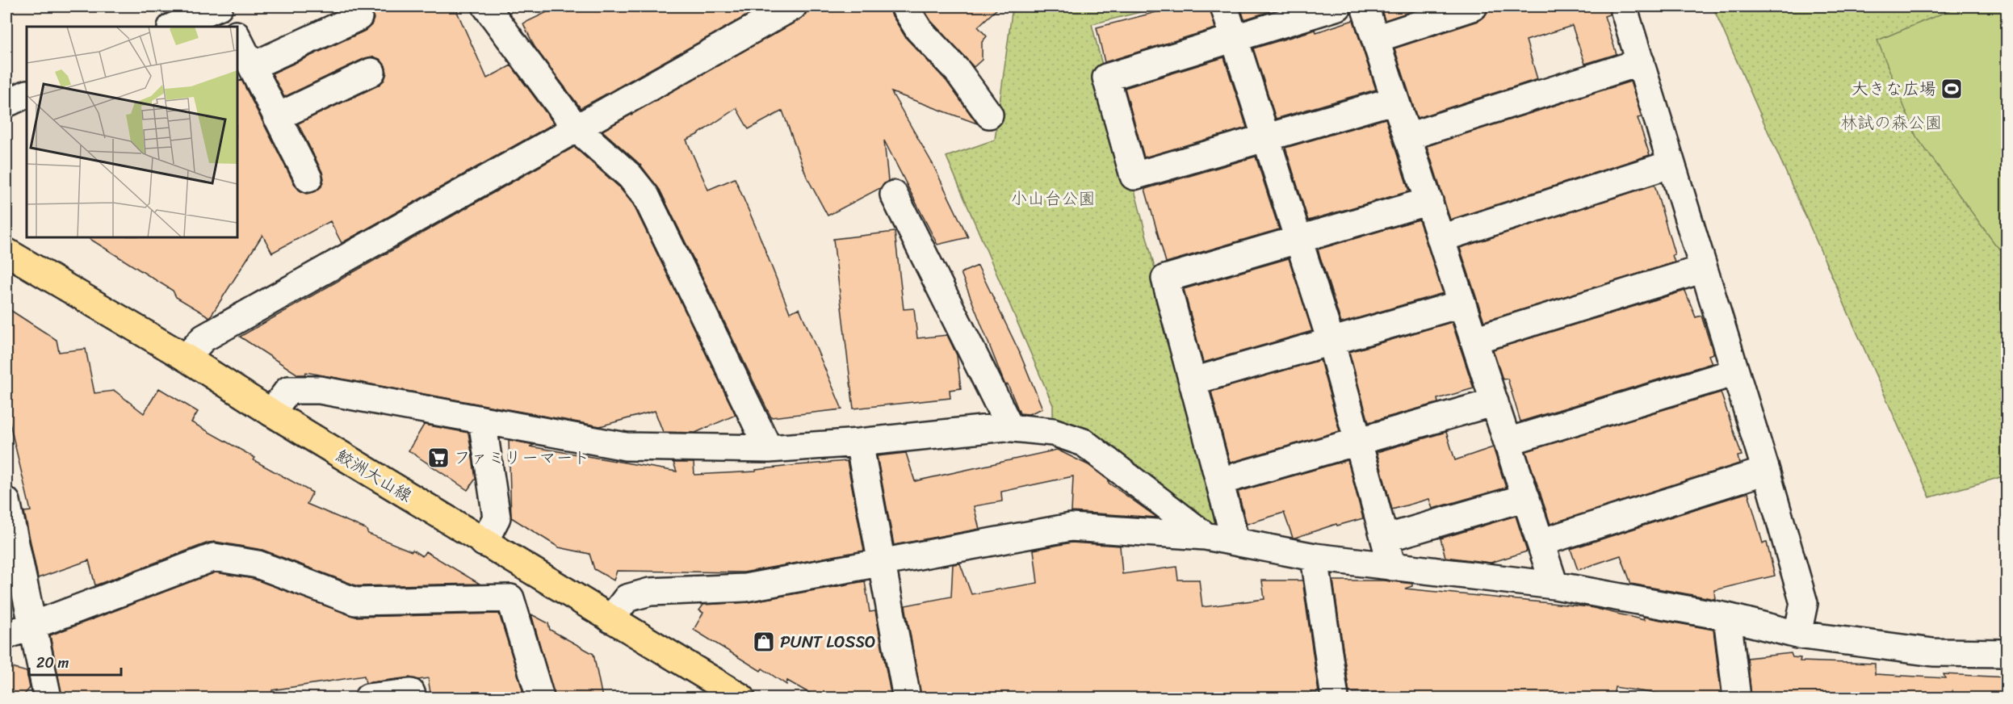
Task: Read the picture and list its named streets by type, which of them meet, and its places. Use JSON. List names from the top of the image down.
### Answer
{
  "streets": {
    "main road": ["鮫洲大山線"]
  },
  "parks": ["林試の森公園", "小山台公園"],
  "places": {
    "sports": ["大きな広場"],
    "supermarket": ["ファミリーマート"],
    "shop": ["PUNT LOSSO"]
  },
  "scale_bar": "20 m"
}
